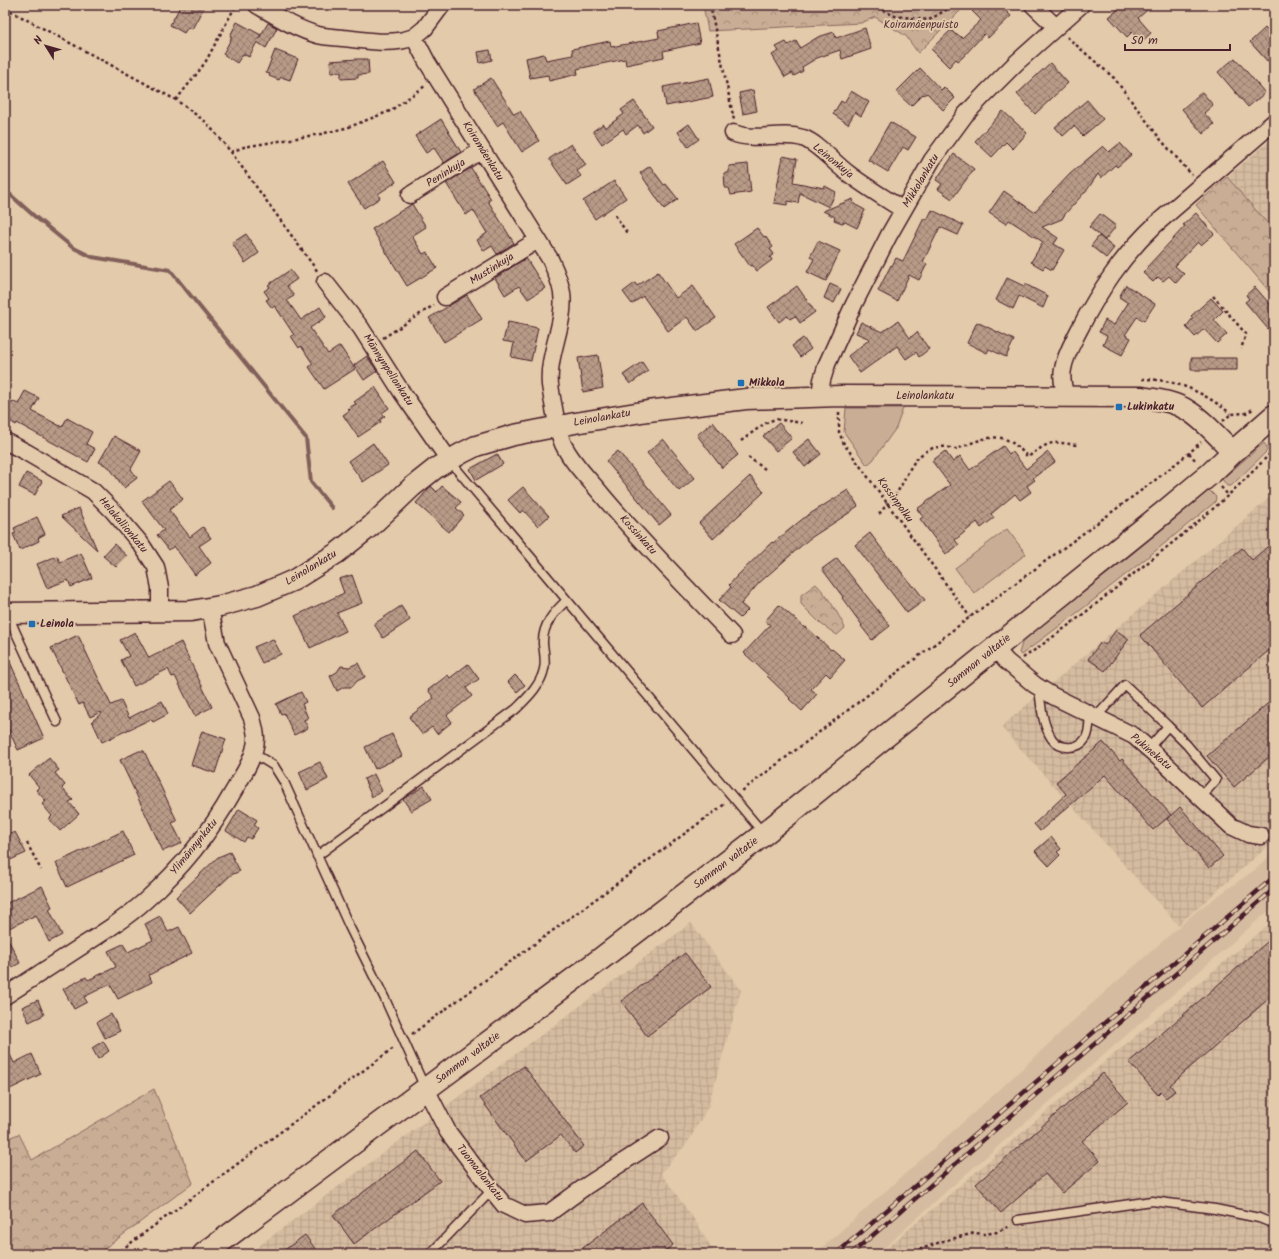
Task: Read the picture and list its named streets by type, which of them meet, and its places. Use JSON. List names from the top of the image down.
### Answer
{
  "streets": {
    "main road": ["Sammon valtatie"],
    "street": [
      "Koiramäenkatu",
      "Leinonkuja",
      "Peninkuja",
      "Mikkolankatu",
      "Mustinkuja",
      "Männynpellonkatu",
      "Leinolankatu",
      "Helakallionkatu",
      "Kossinkatu",
      "Pukinekatu",
      "Ylimännynkatu",
      "Tuomaalankatu"
    ],
    "path": ["Kossinpolku"]
  },
  "crossings": [
    ["Koiramäenkatu", "Peninkuja"],
    ["Koiramäenkatu", "Mustinkuja"],
    ["Koiramäenkatu", "Leinolankatu"],
    ["Koiramäenkatu", "Kossinkatu"],
    ["Leinonkuja", "Mikkolankatu"],
    ["Mikkolankatu", "Leinolankatu"],
    ["Männynpellonkatu", "Leinolankatu"],
    ["Leinolankatu", "Kossinpolku"],
    ["Leinolankatu", "Helakallionkatu"],
    ["Leinolankatu", "Kossinkatu"],
    ["Leinolankatu", "Sammon valtatie"],
    ["Leinolankatu", "Ylimännynkatu"],
    ["Sammon valtatie", "Pukinekatu"],
    ["Sammon valtatie", "Tuomaalankatu"]
  ],
  "parks": ["Koiramäenpuisto"],
  "places": {
    "transit": ["Mikkola", "Lukinkatu", "Leinola"]
  },
  "scale_bar": "50 m",
  "north": "top left"
}
